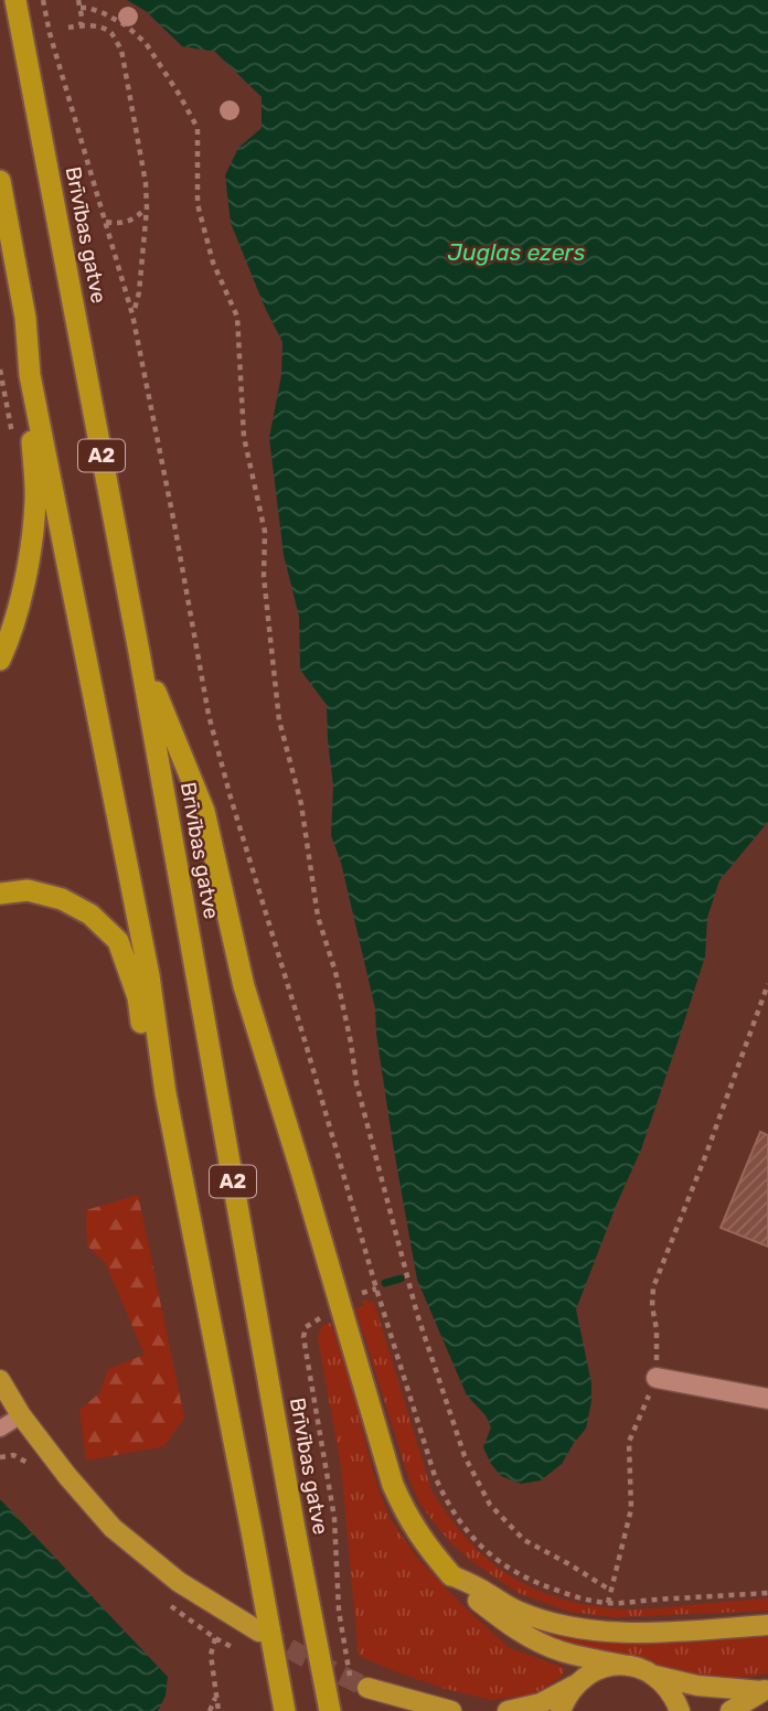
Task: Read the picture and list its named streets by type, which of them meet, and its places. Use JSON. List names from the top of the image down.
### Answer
{
  "streets": {
    "highway": ["Brīvības gatve", "A2"]
  },
  "water": ["Juglas ezers"]
}
